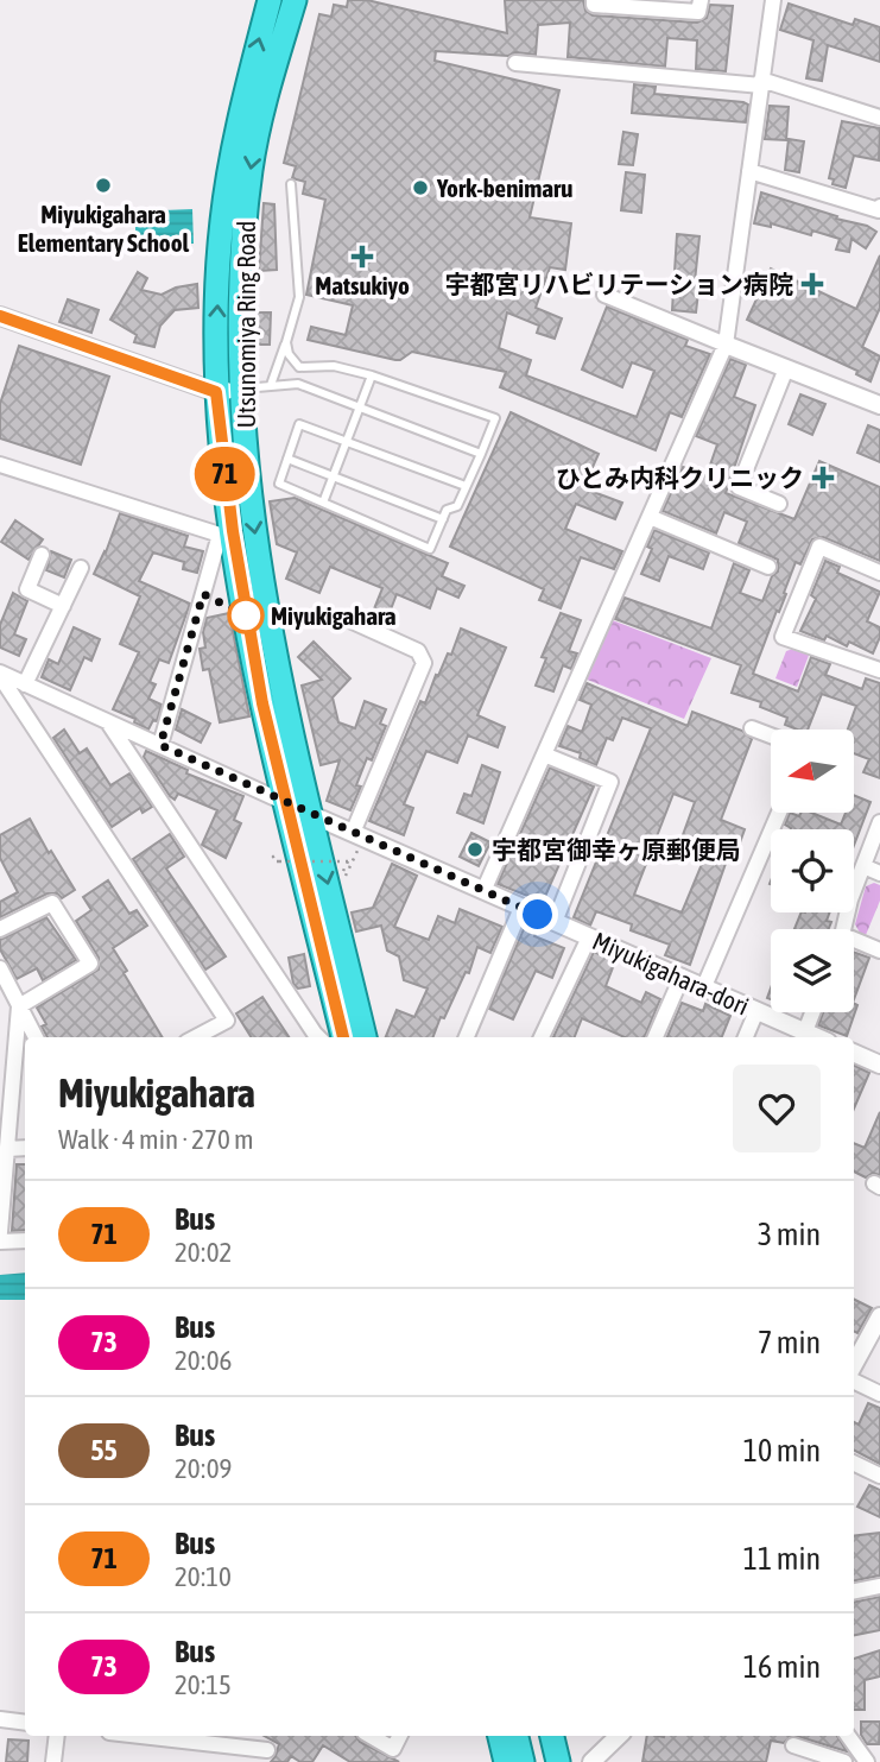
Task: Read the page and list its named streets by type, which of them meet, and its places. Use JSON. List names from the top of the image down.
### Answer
{
  "streets": {
    "highway": ["Utsunomiya Ring Road"],
    "street": ["Miyukigahara-dori"]
  },
  "crossings": [
    ["Utsunomiya Ring Road", "Miyukigahara-dori"]
  ],
  "places": {
    "other": [
      "Miyukigahara Elementary School",
      "York-benimaru",
      "Miyukigahara",
      "宇都宮御幸ヶ原郵便局"
    ],
    "health": ["Matsukiyo", "宇都宮リハビリテーション病院", "ひとみ内科クリニック"]
  },
  "lines": ["bus line 71"],
  "north": "left",
  "page": {
    "on_map": "71",
    "heading": ["Miyukigahara", "Walk · 4 min · 270 m"],
    "list": [
      {
        "mark": "71",
        "name": "Bus",
        "note": "20:02",
        "value": "3 min"
      },
      {
        "mark": "73",
        "name": "Bus",
        "note": "20:06",
        "value": "7 min"
      },
      {
        "mark": "55",
        "name": "Bus",
        "note": "20:09",
        "value": "10 min"
      },
      {
        "mark": "71",
        "name": "Bus",
        "note": "20:10",
        "value": "11 min"
      },
      {
        "mark": "73",
        "name": "Bus",
        "note": "20:15",
        "value": "16 min"
      }
    ]
  }
}
